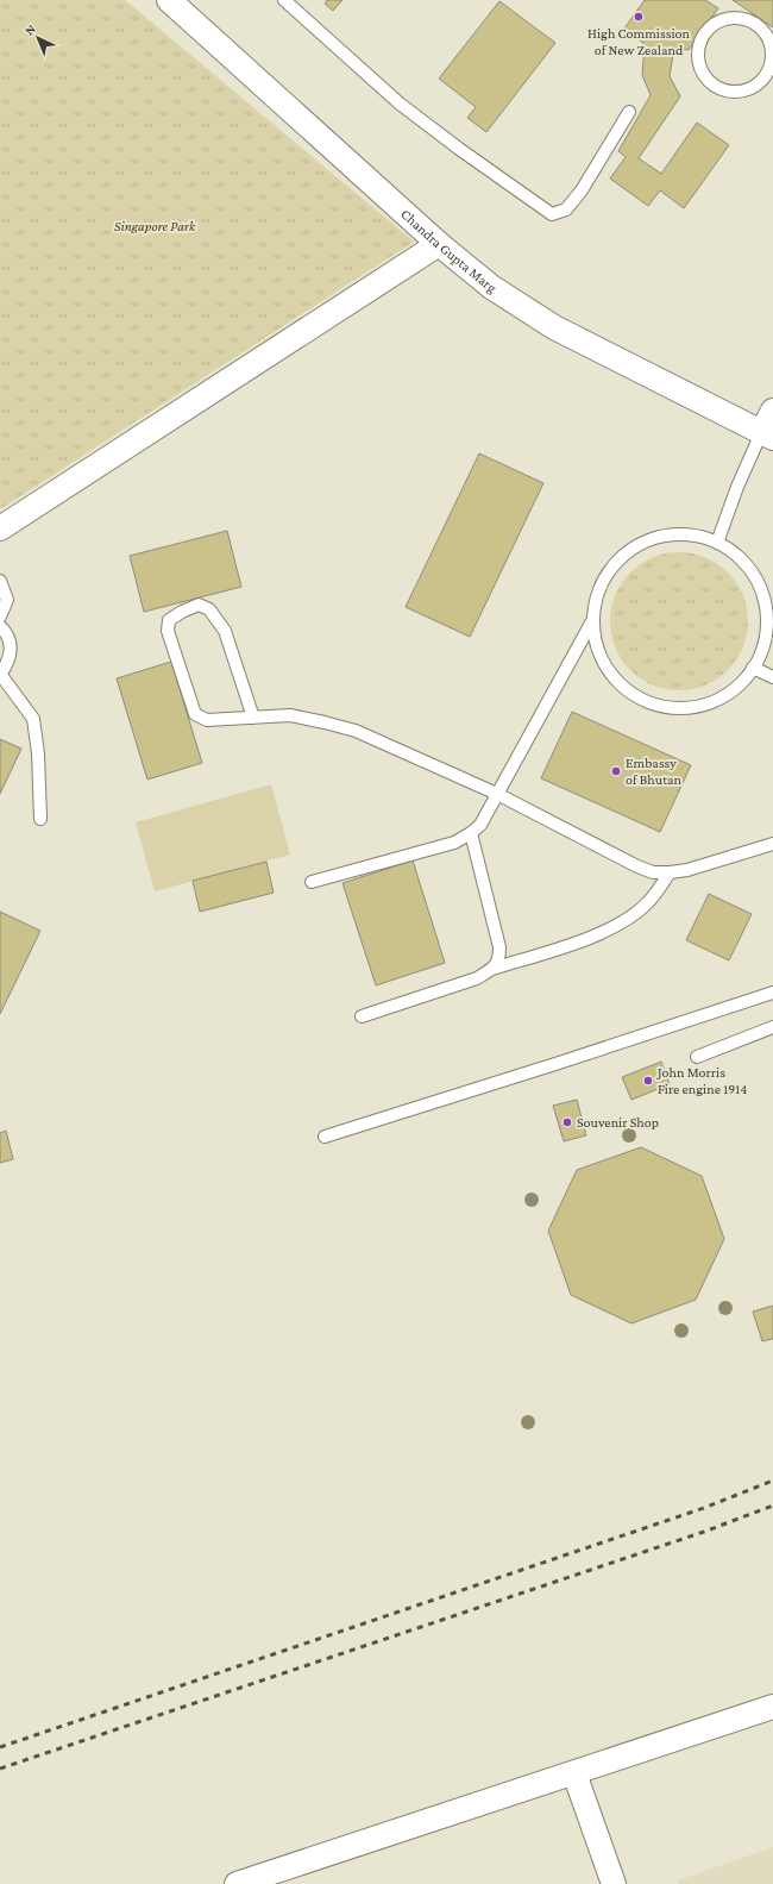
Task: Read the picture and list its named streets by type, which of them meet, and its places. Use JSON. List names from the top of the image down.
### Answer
{
  "streets": {
    "street": ["Chandra Gupta Marg"]
  },
  "parks": ["Singapore Park"],
  "places": [
    "High Commission of New Zealand",
    "Embassy of Bhutan",
    "John Morris Fire engine 1914",
    "Souvenir Shop"
  ],
  "north": "top left"
}
